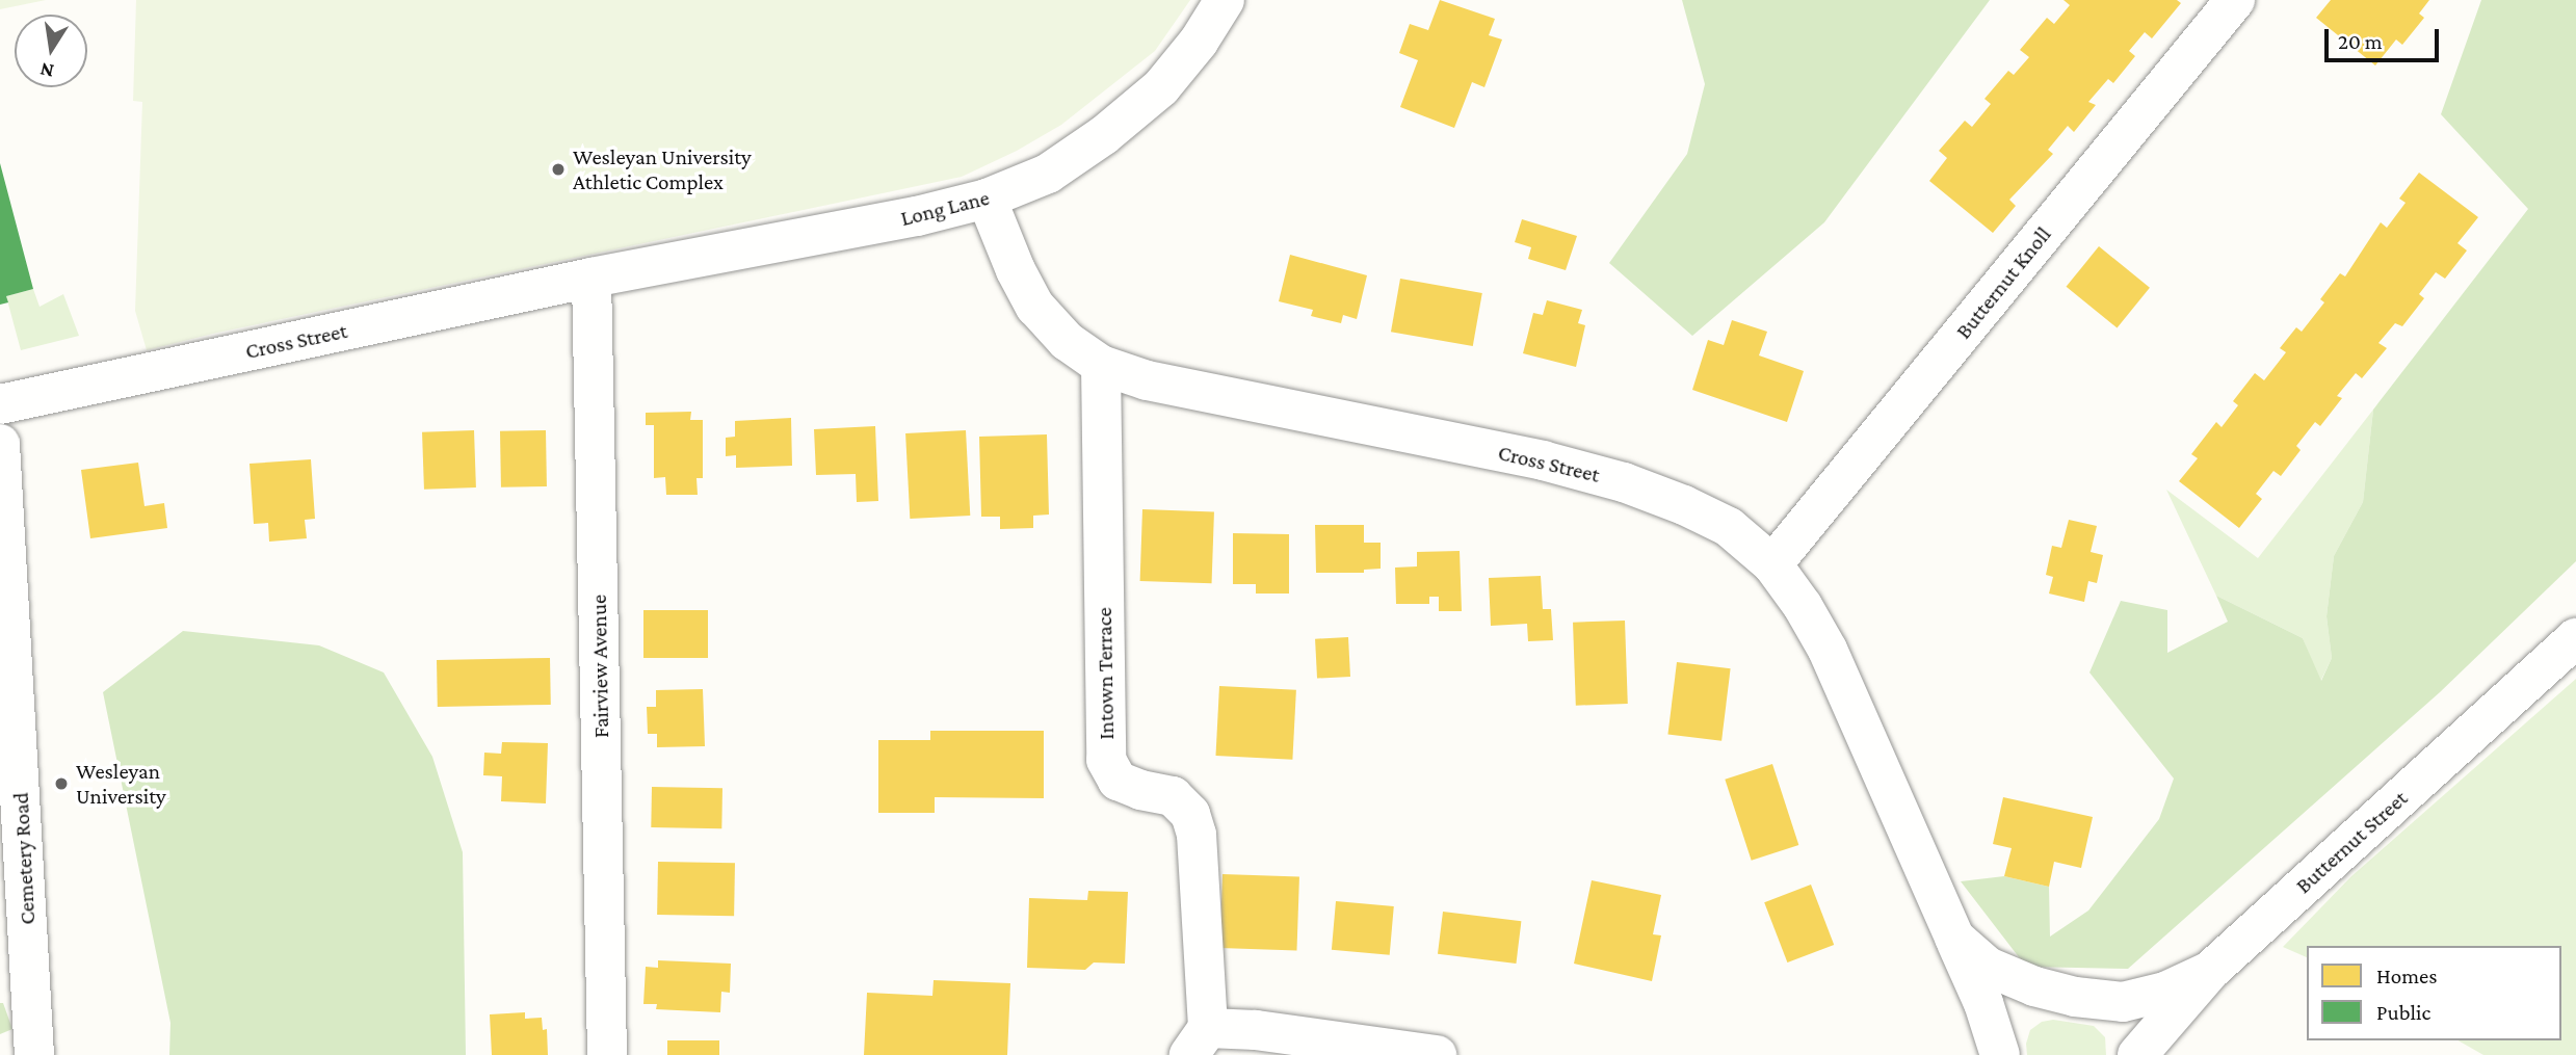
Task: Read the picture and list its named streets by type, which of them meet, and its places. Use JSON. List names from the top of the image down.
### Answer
{
  "streets": {
    "street": [
      "Long Lane",
      "Butternut Knoll",
      "Cross Street",
      "Fairview Avenue",
      "Intown Terrace",
      "Butternut Street",
      "Cemetery Road"
    ]
  },
  "crossings": [
    ["Long Lane", "Cross Street"],
    ["Long Lane", "Fairview Avenue"],
    ["Butternut Knoll", "Cross Street"],
    ["Cross Street", "Fairview Avenue"],
    ["Cross Street", "Intown Terrace"],
    ["Cross Street", "Butternut Street"]
  ],
  "places": ["Wesleyan University Athletic Complex", "Wesleyan University"],
  "legend": ["Homes", "Public"],
  "scale_bar": "20 m",
  "north": "bottom"
}
